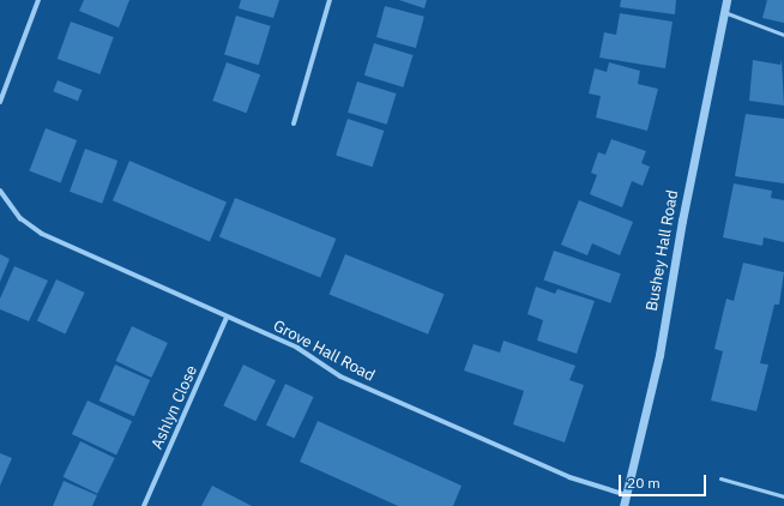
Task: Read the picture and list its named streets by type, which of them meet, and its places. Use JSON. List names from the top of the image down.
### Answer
{
  "streets": {
    "street": ["Bushey Hall Road", "Grove Hall Road", "Ashlyn Close"]
  },
  "crossings": [
    ["Bushey Hall Road", "Grove Hall Road"],
    ["Grove Hall Road", "Ashlyn Close"]
  ],
  "scale_bar": "20 m"
}
